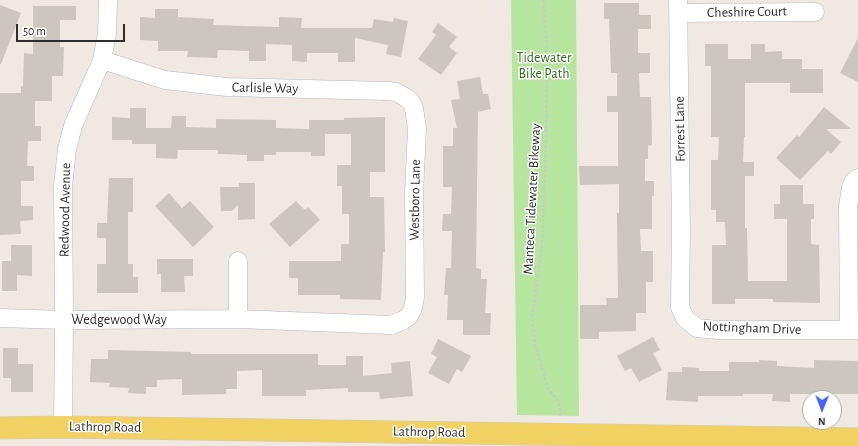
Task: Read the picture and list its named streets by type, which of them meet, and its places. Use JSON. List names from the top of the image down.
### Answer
{
  "streets": {
    "main road": ["Lathrop Road"],
    "street": [
      "Cheshire Court",
      "Carlisle Way",
      "Forrest Lane",
      "Westboro Lane",
      "Redwood Avenue",
      "Wedgewood Way",
      "Nottingham Drive"
    ],
    "path": ["Manteca Tidewater Bikeway"]
  },
  "crossings": [
    ["Cheshire Court", "Forrest Lane"],
    ["Carlisle Way", "Westboro Lane"],
    ["Carlisle Way", "Redwood Avenue"],
    ["Forrest Lane", "Nottingham Drive"],
    ["Westboro Lane", "Wedgewood Way"],
    ["Redwood Avenue", "Wedgewood Way"],
    ["Redwood Avenue", "Lathrop Road"]
  ],
  "parks": ["Tidewater Bike Path"],
  "scale_bar": "50 m",
  "north": "bottom"
}
